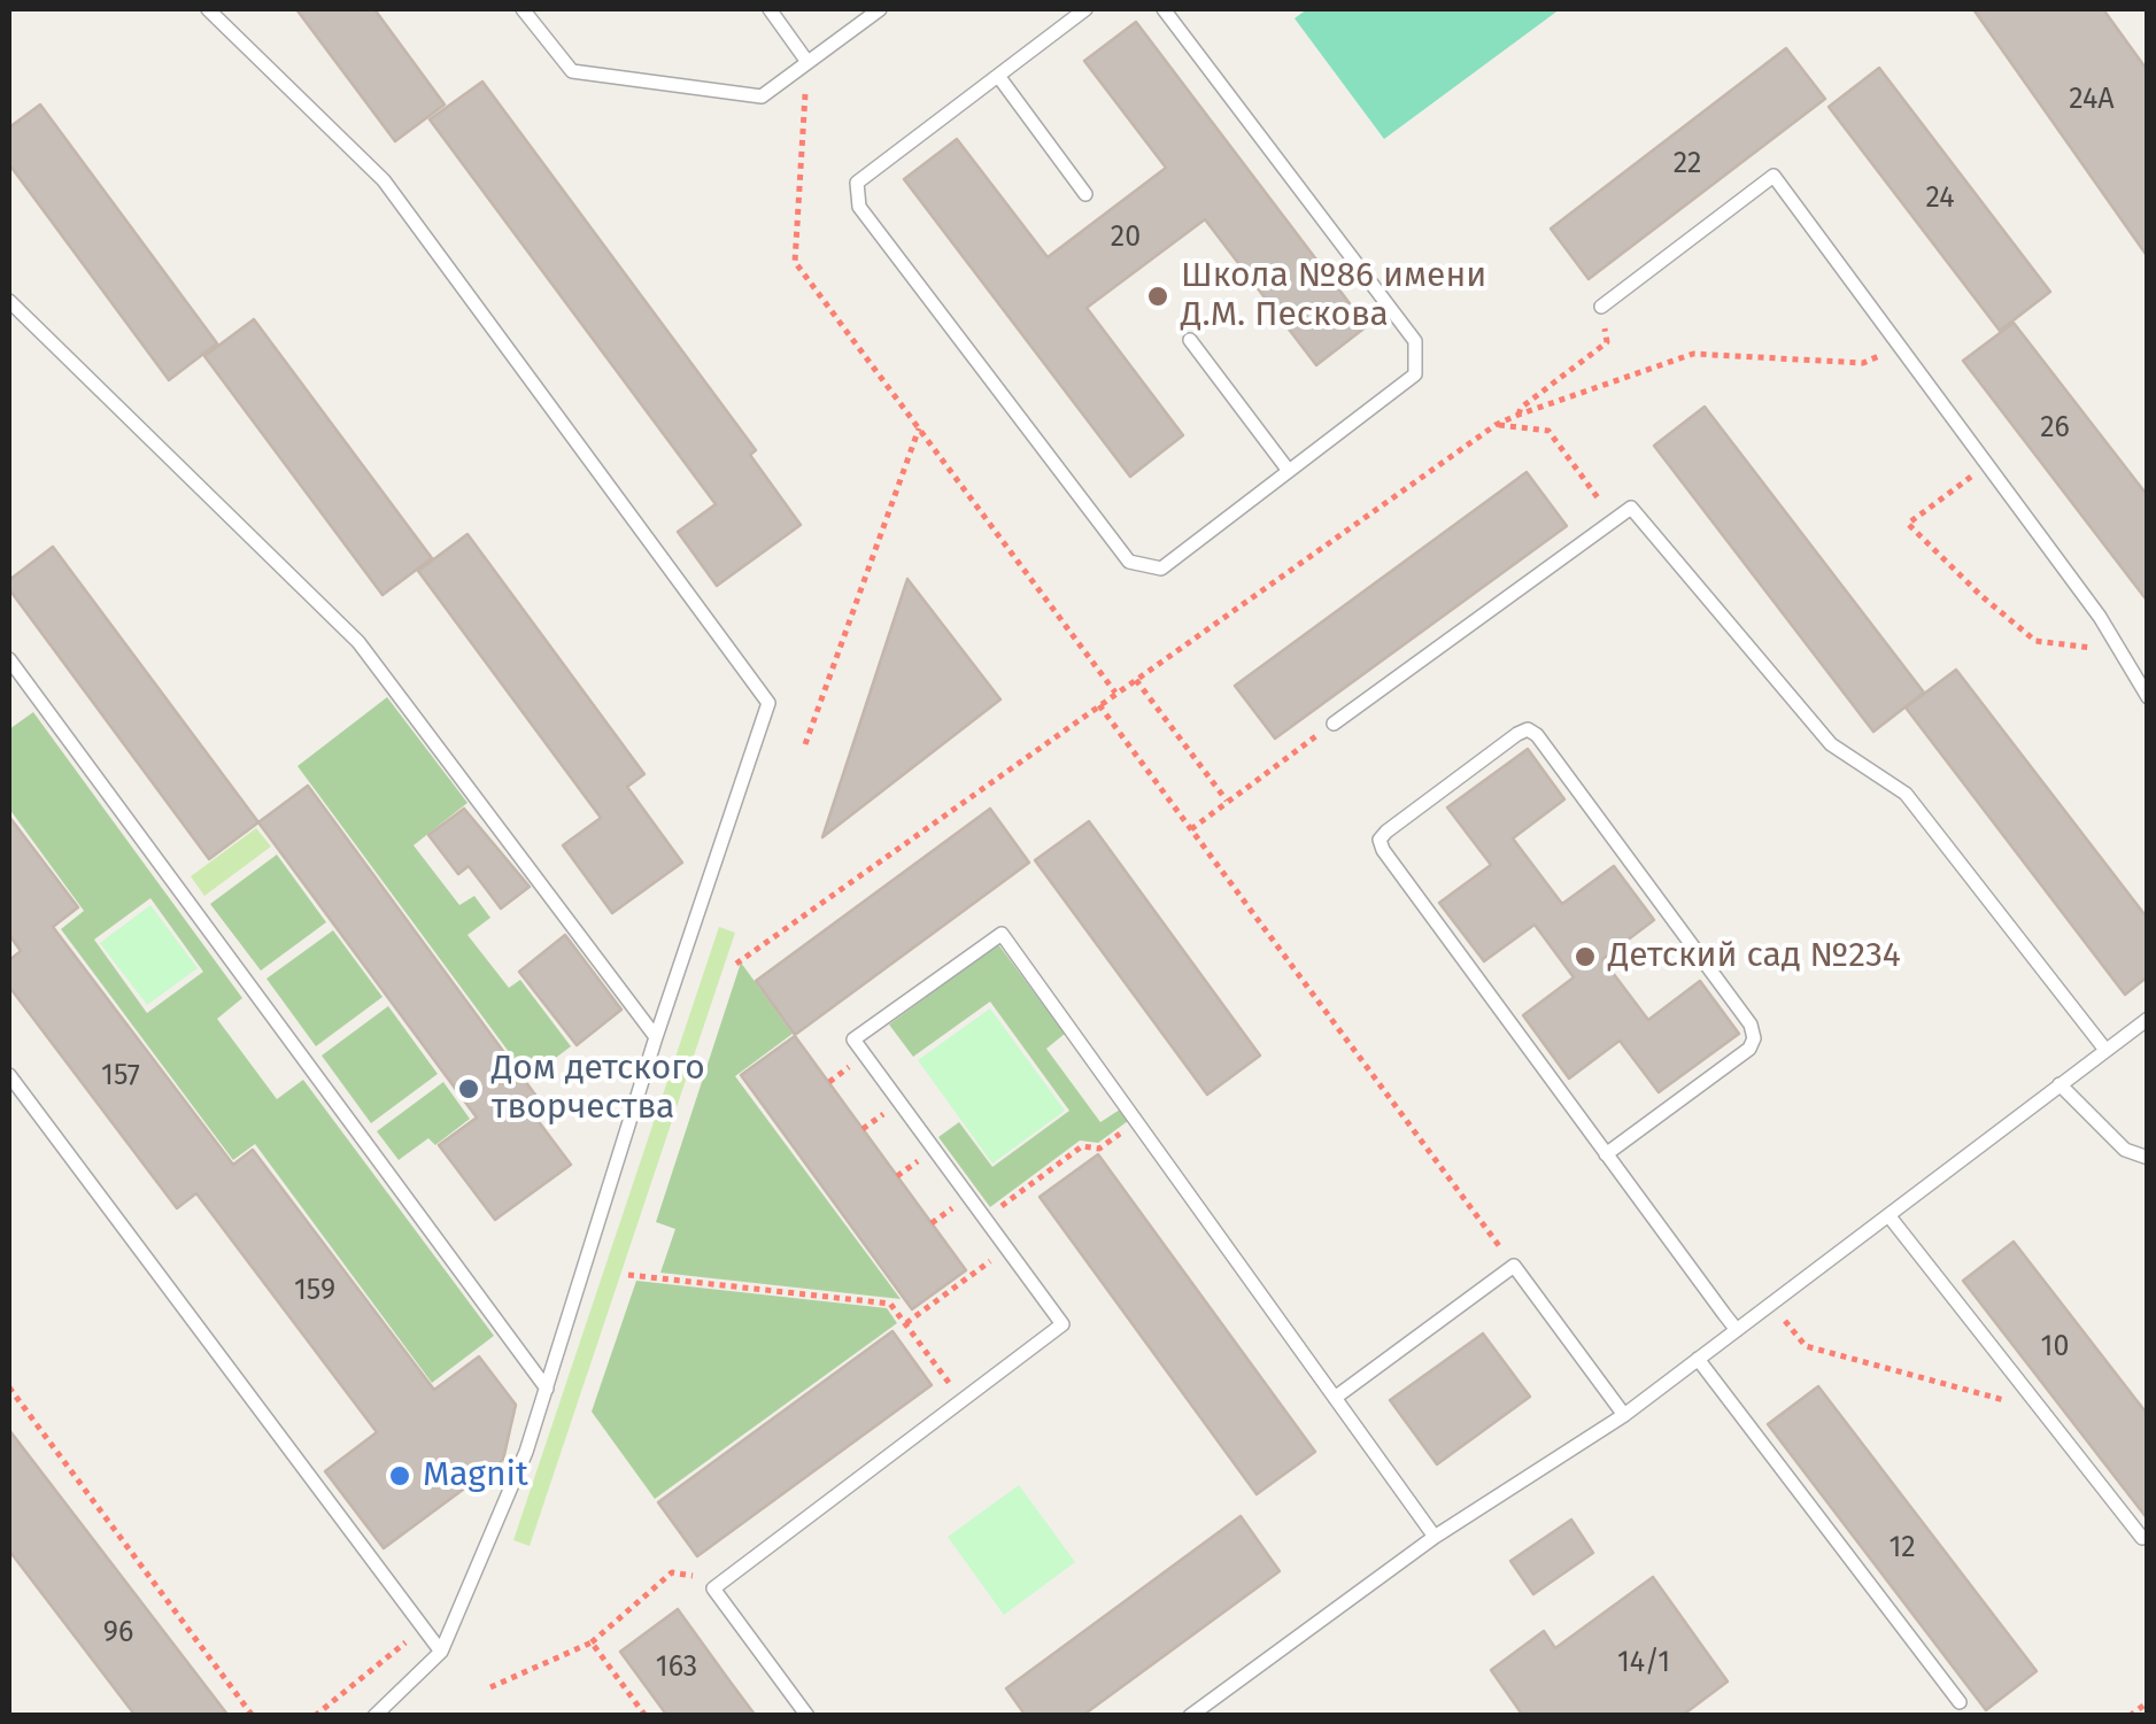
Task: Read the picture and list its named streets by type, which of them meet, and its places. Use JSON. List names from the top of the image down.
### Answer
{
  "places": [
    "Школа №86 имени Д.М. Пескова",
    "Детский сад №234",
    "Дом детского творчества",
    "Magnit"
  ],
  "house_numbers": [
    "24А",
    "22",
    "24",
    "20",
    "26",
    "157",
    "159",
    "10",
    "12",
    "96",
    "14/1",
    "163"
  ]
}
